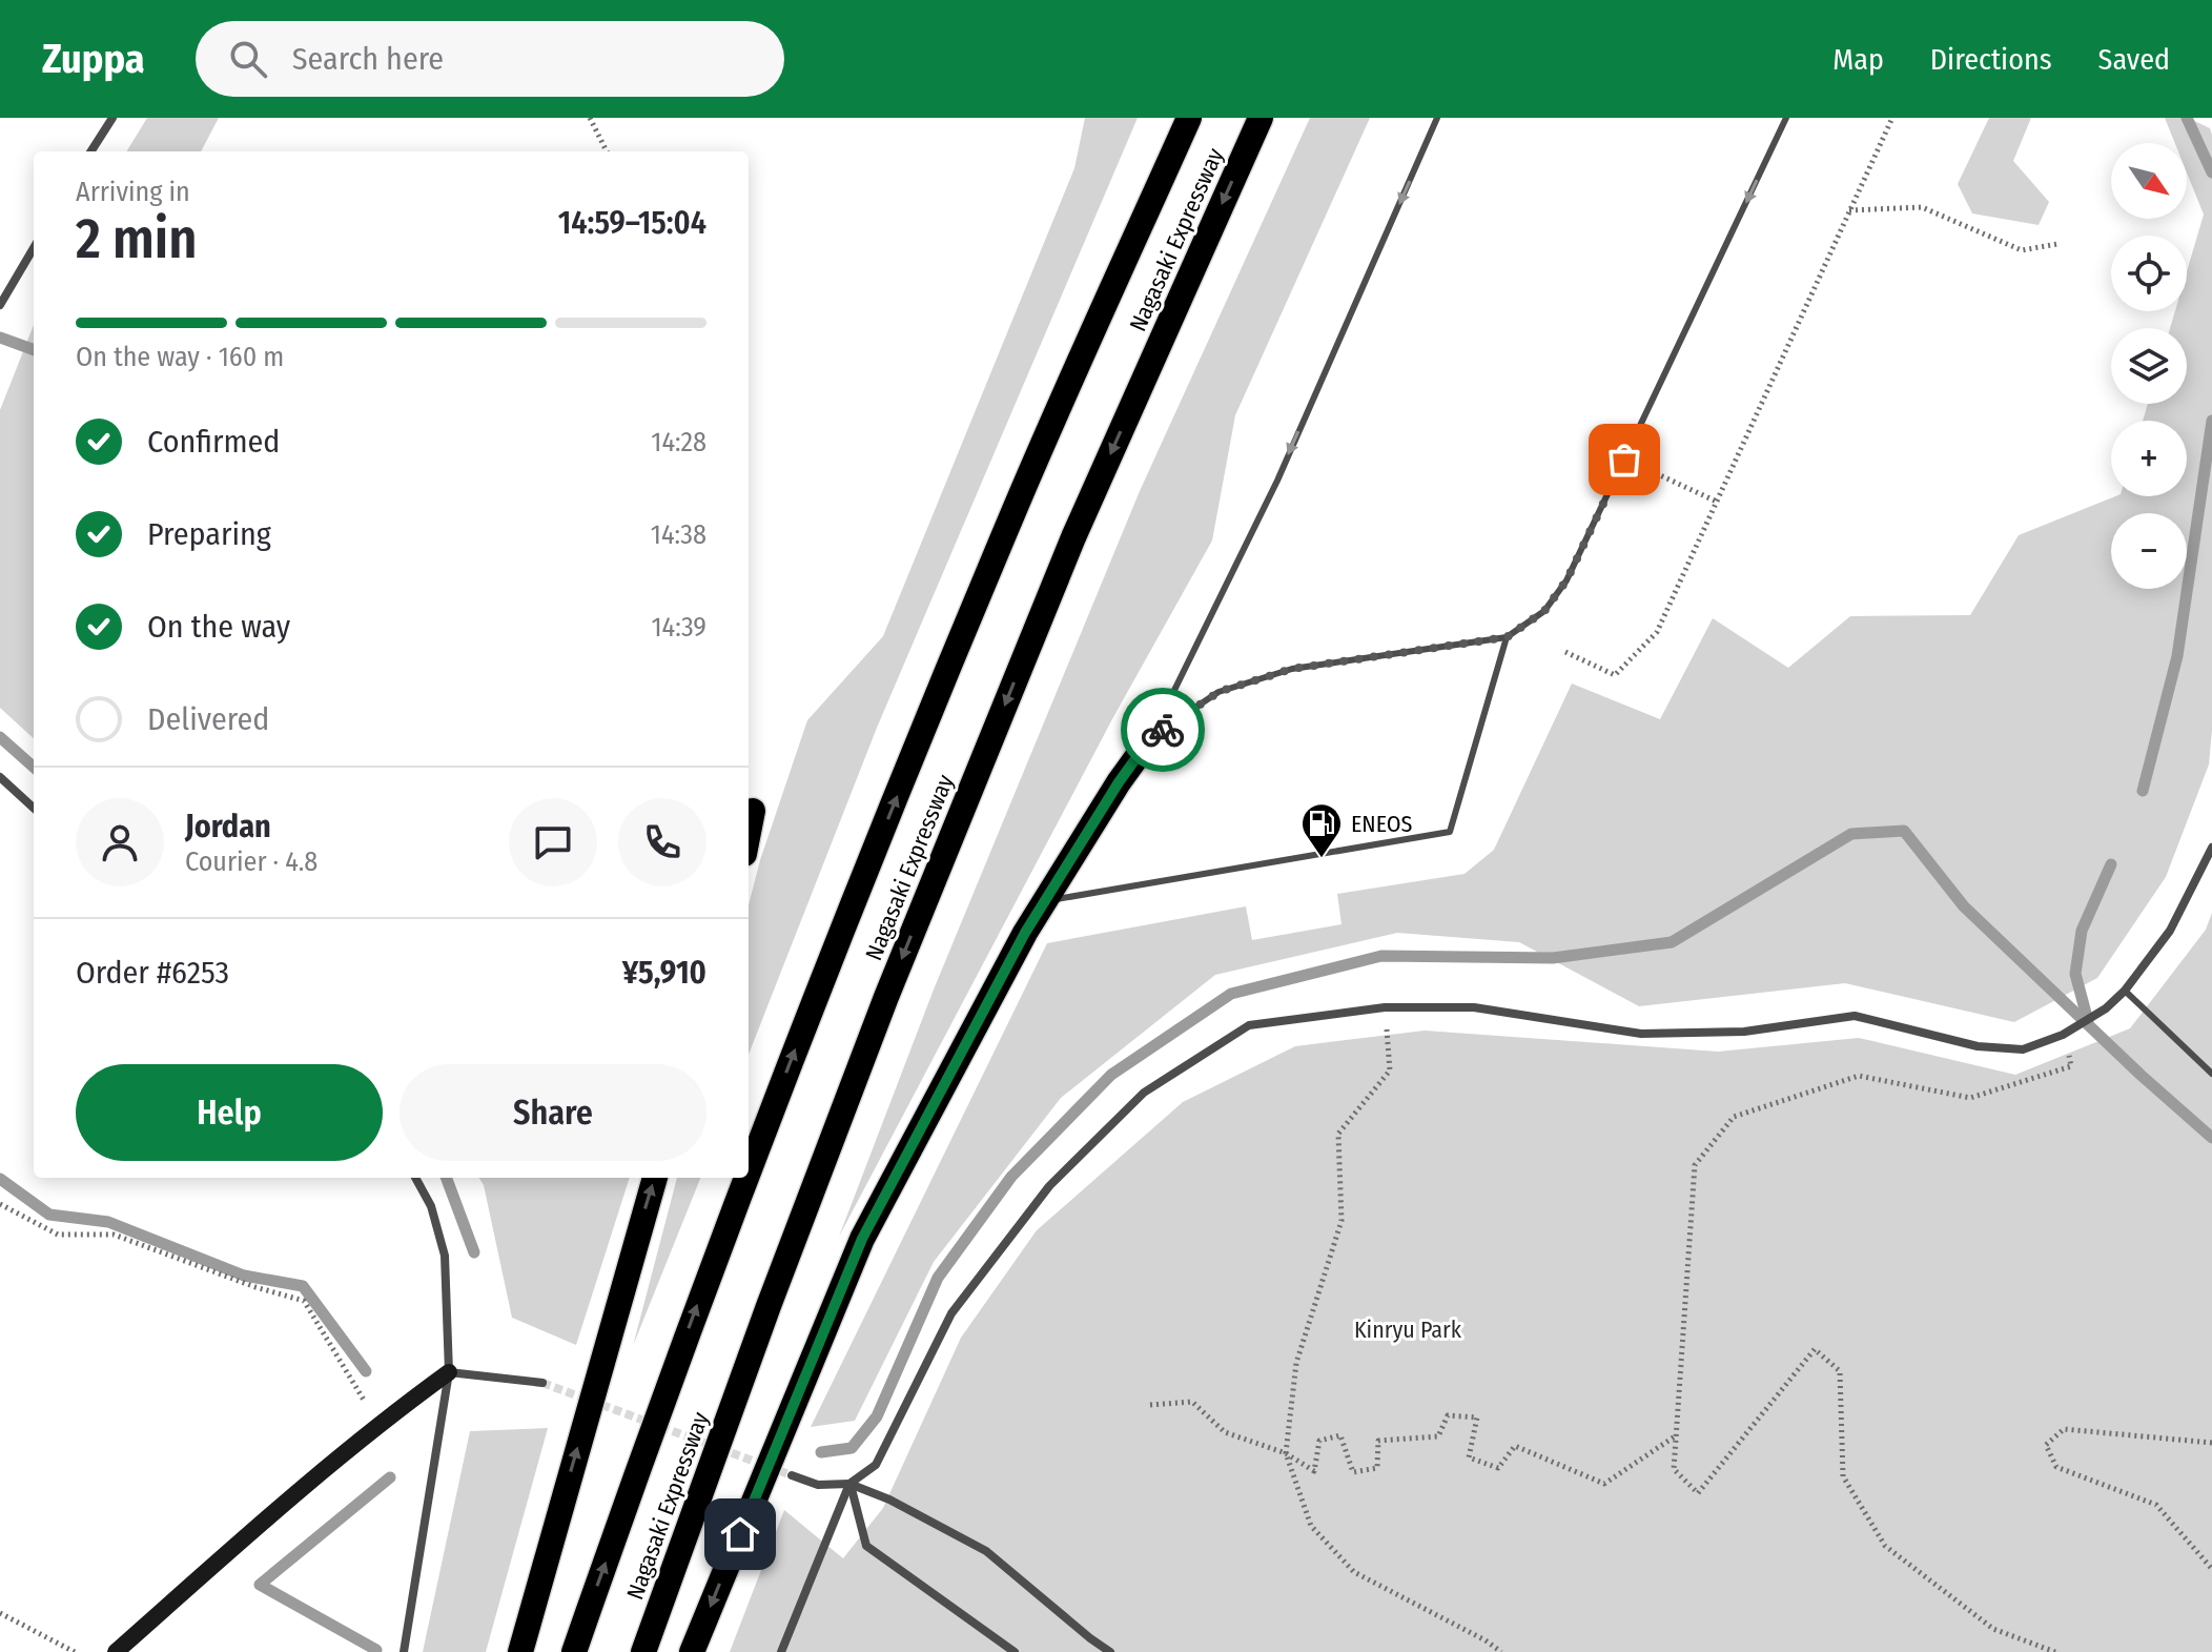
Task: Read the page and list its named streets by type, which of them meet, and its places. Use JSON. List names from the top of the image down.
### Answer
{
  "streets": {
    "highway": ["Nagasaki Expressway"]
  },
  "parks": ["Kinryu Park"],
  "places": {
    "fuel station": ["ENEOS"]
  },
  "north": "bottom right",
  "page": {
    "header": "Zuppa",
    "search": "Search here",
    "nav": ["Map", "Directions", "Saved"],
    "map_buttons": ["+", "−"],
    "heading": ["2 min", "Arriving in", "14:59–15:04"],
    "panel": [
      "Jordan",
      "Courier · 4.8",
      "Order #6253",
      "¥5,910"
    ],
    "bar": "On the way · 160 m",
    "list": [
      ["Confirmed", "14:28"],
      ["Preparing", "14:38"],
      ["On the way", "14:39"],
      "Delivered"
    ],
    "buttons": ["Help", "Share"]
  }
}
